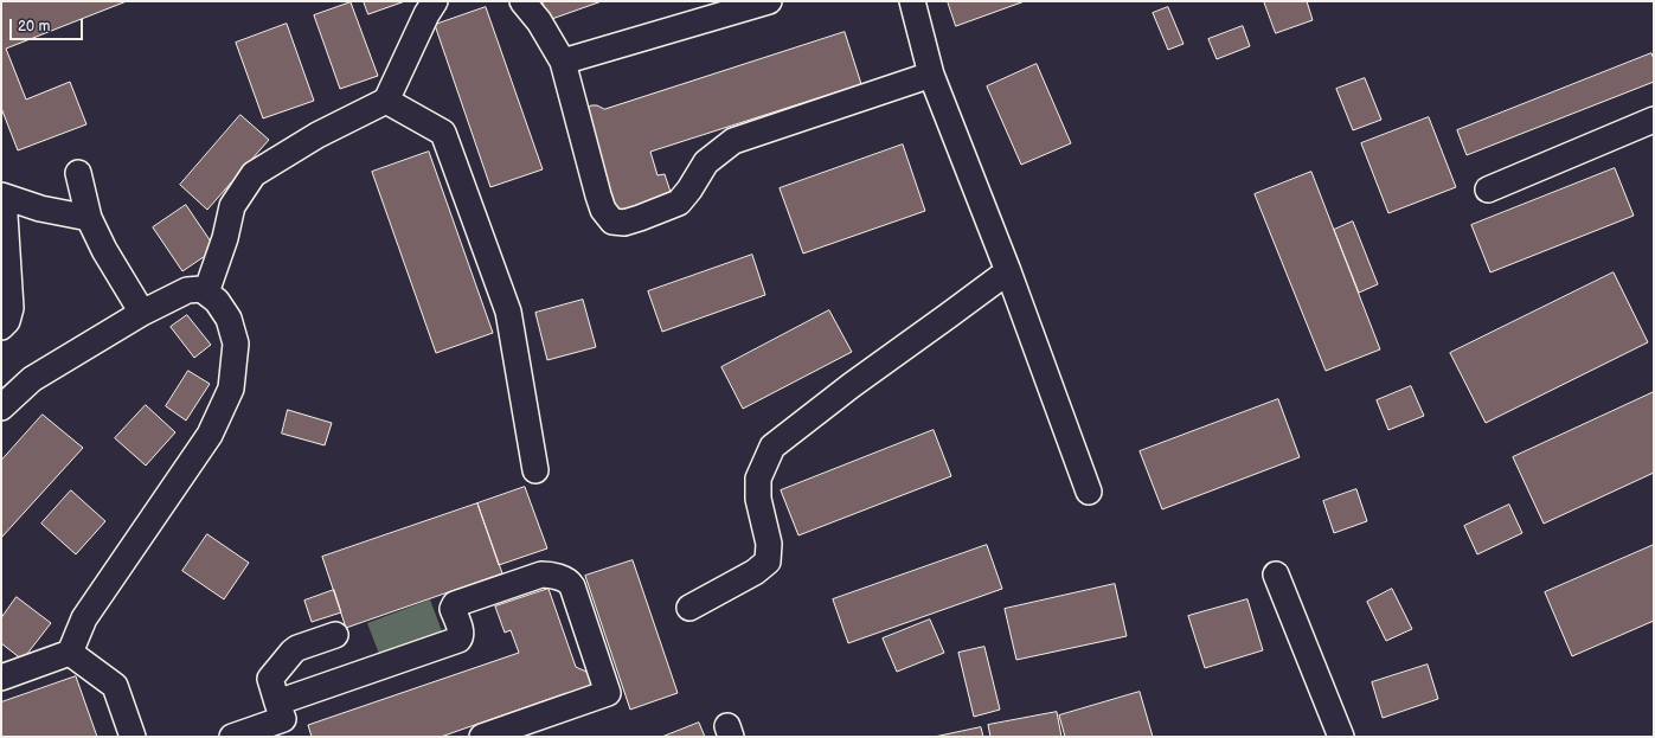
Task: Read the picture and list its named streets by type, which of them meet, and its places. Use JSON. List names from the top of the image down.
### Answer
{
  "scale_bar": "20 m"
}
